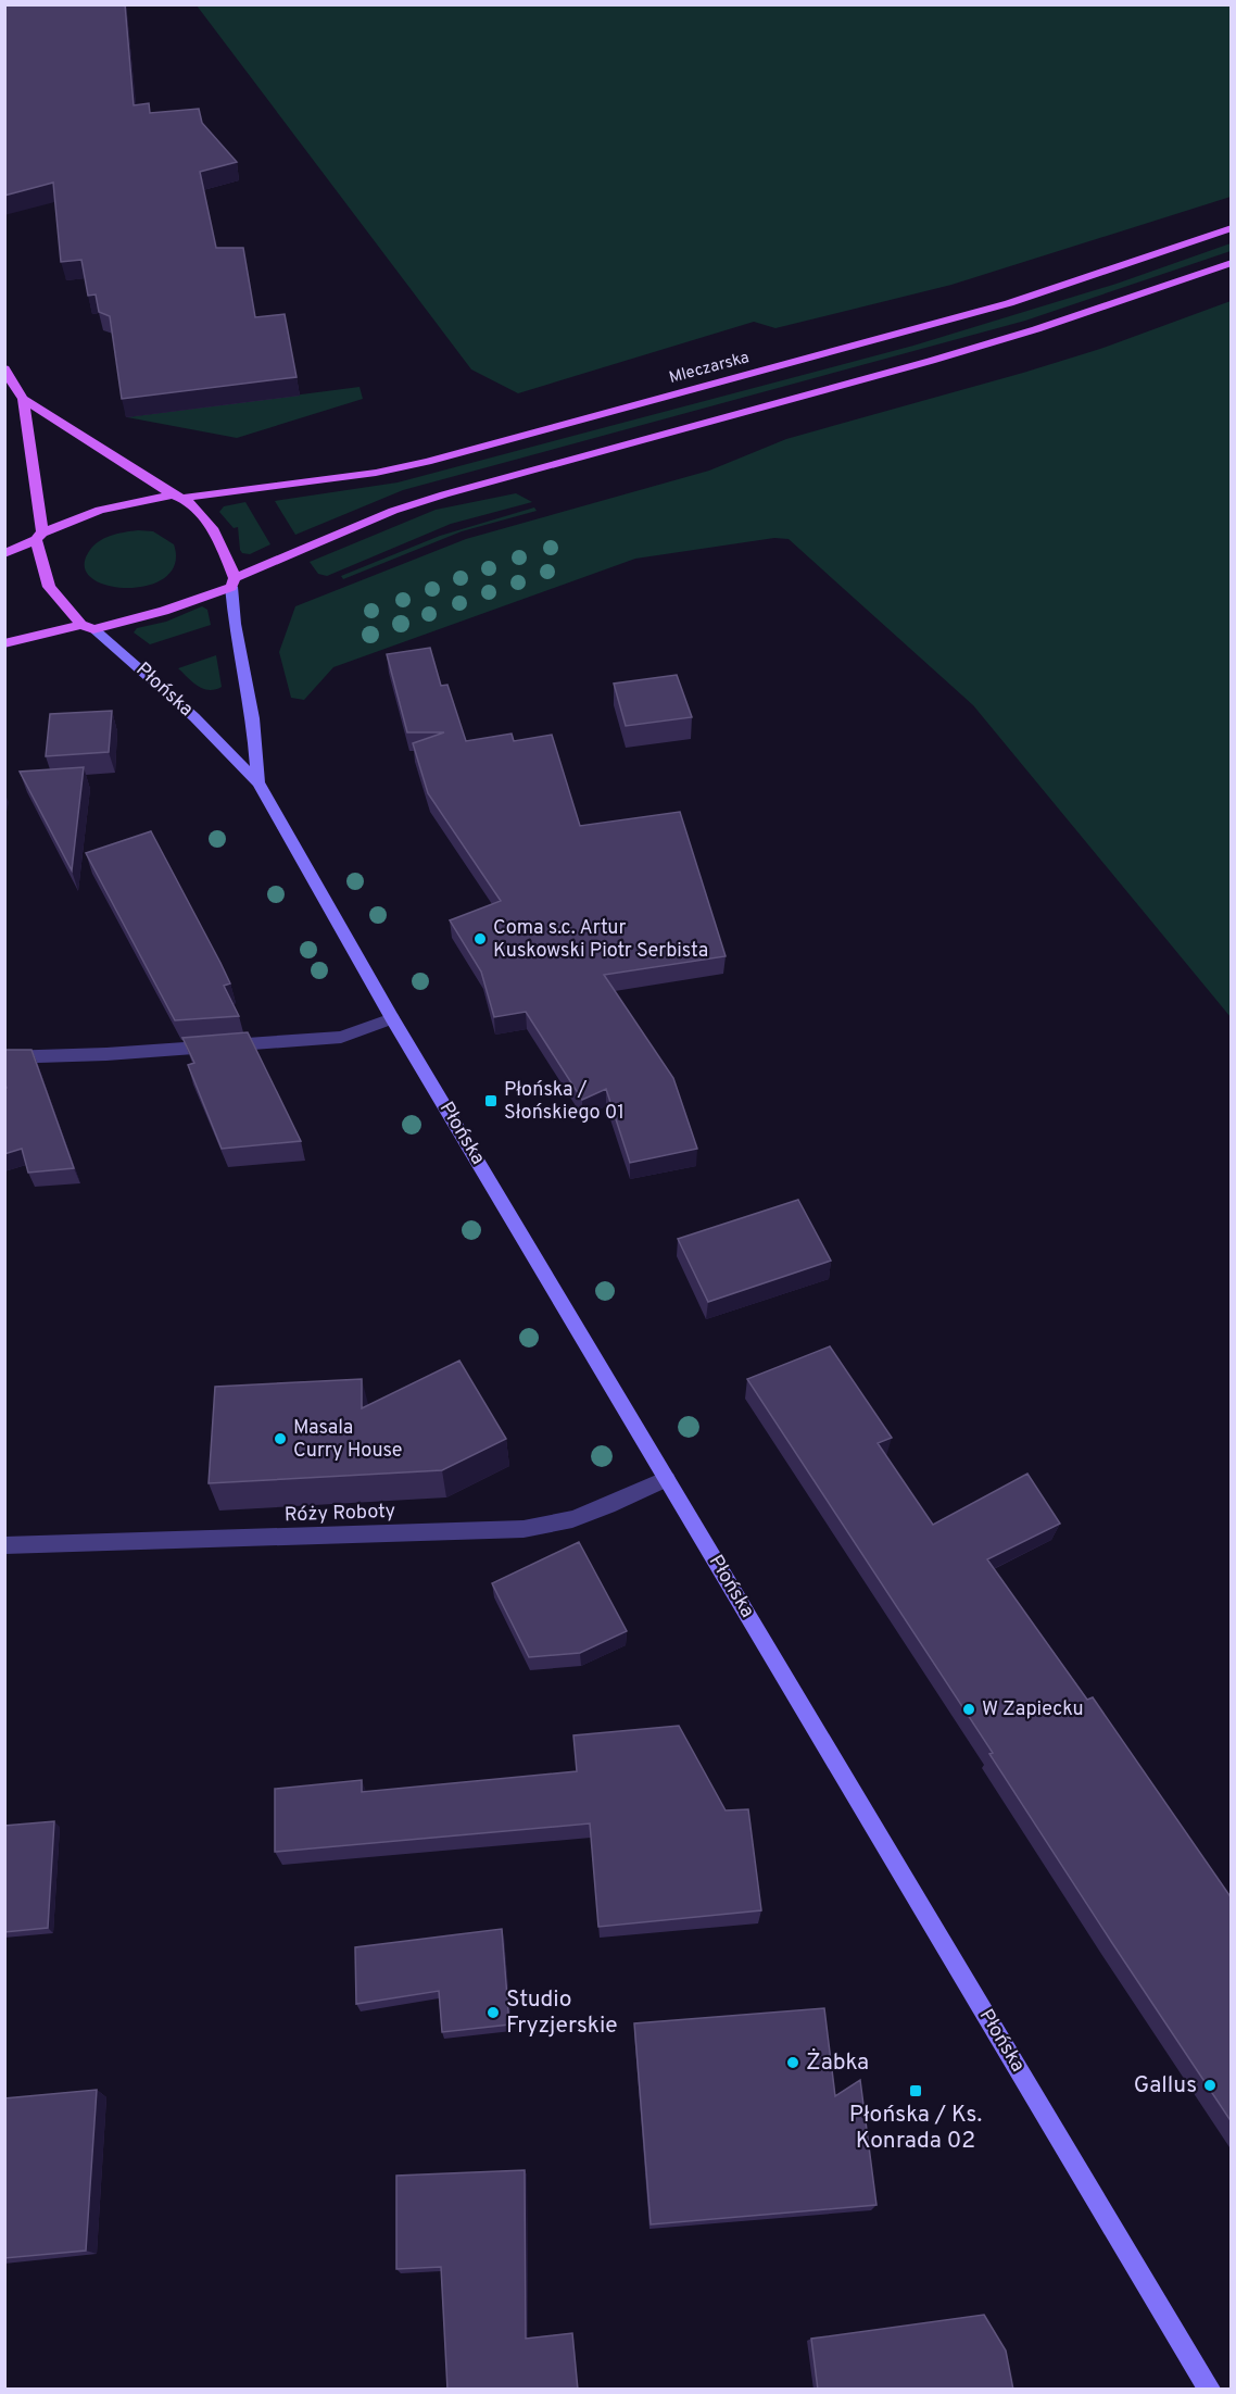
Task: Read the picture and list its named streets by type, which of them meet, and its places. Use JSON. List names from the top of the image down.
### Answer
{
  "streets": {
    "main road": ["Mleczarska"],
    "street": ["Płońska", "Róży Roboty"]
  },
  "crossings": [
    ["Płońska", "Róży Roboty"]
  ],
  "places": {
    "other": [
      "Coma s.c. Artur Kuskowski Piotr Serbista",
      "Masala Curry House",
      "W Zapiecku",
      "Studio Fryzjerskie",
      "Żabka",
      "Gallus"
    ],
    "transit": ["Płońska / Słońskiego 01", "Płońska / Ks. Konrada 02"]
  }
}
